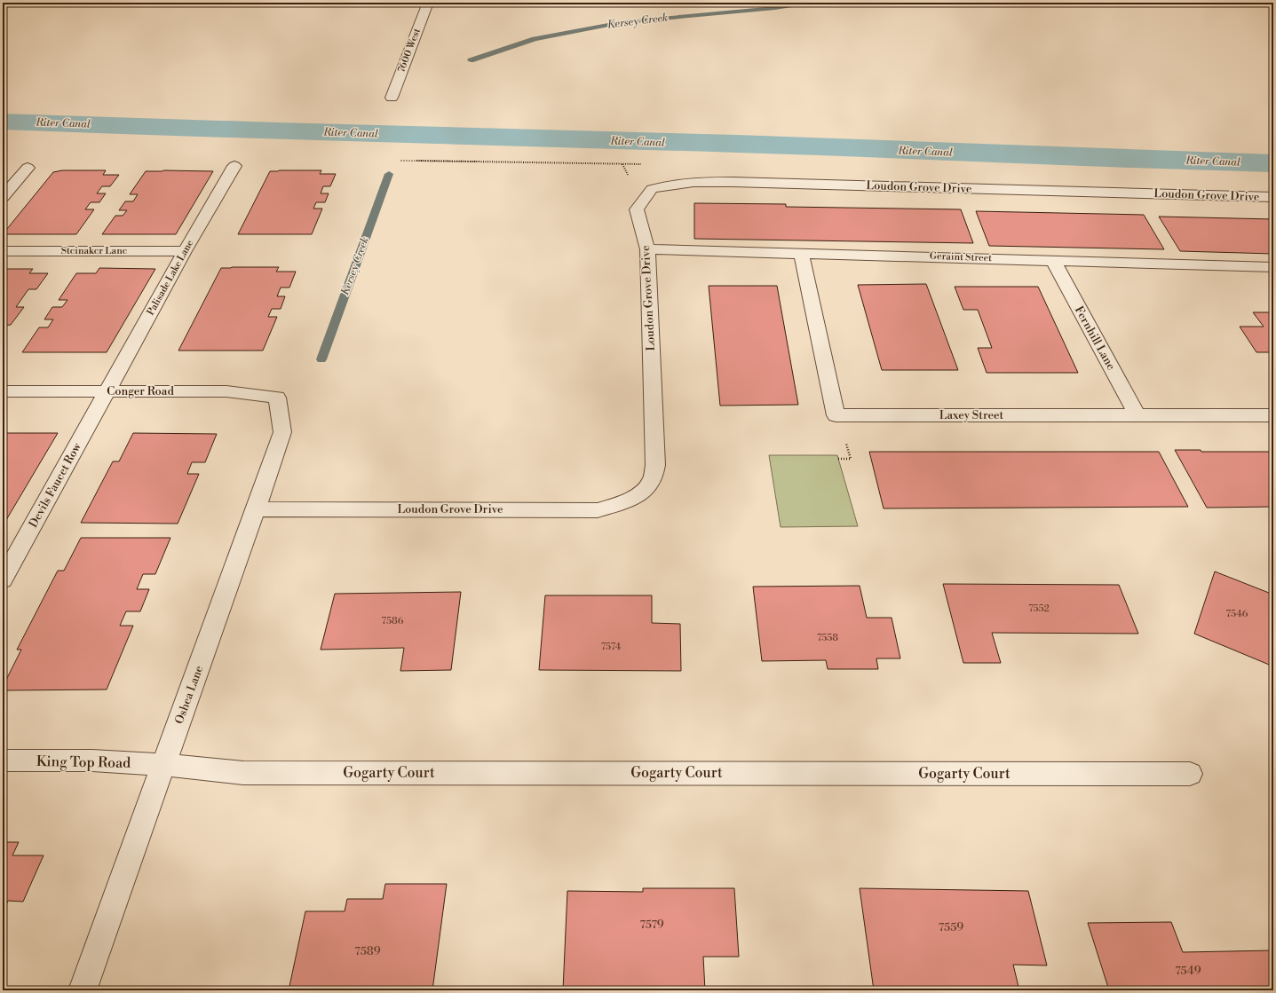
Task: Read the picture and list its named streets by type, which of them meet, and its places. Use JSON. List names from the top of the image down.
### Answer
{
  "streets": {
    "street": [
      "7600 West",
      "Loudon Grove Drive",
      "Steinaker Lane",
      "Geraint Street",
      "Palisade Lake Lane",
      "Fernhill Lane",
      "Conger Road",
      "Laxey Street",
      "Devils Faucet Row",
      "Oshea Lane",
      "King Top Road",
      "Gogarty Court"
    ]
  },
  "crossings": [
    ["Loudon Grove Drive", "Geraint Street"],
    ["Loudon Grove Drive", "Oshea Lane"],
    ["Steinaker Lane", "Palisade Lake Lane"],
    ["Geraint Street", "Fernhill Lane"],
    ["Geraint Street", "Laxey Street"],
    ["Palisade Lake Lane", "Conger Road"],
    ["Palisade Lake Lane", "Devils Faucet Row"],
    ["Fernhill Lane", "Laxey Street"],
    ["Conger Road", "Devils Faucet Row"],
    ["Conger Road", "Oshea Lane"],
    ["Oshea Lane", "King Top Road"],
    ["Oshea Lane", "Gogarty Court"],
    ["King Top Road", "Gogarty Court"]
  ],
  "water": ["Kersey Creek", "Riter Canal"],
  "house_numbers": [
    "7552",
    "7546",
    "7586",
    "7558",
    "7574",
    "7579",
    "7559",
    "7589",
    "7549"
  ]
}
